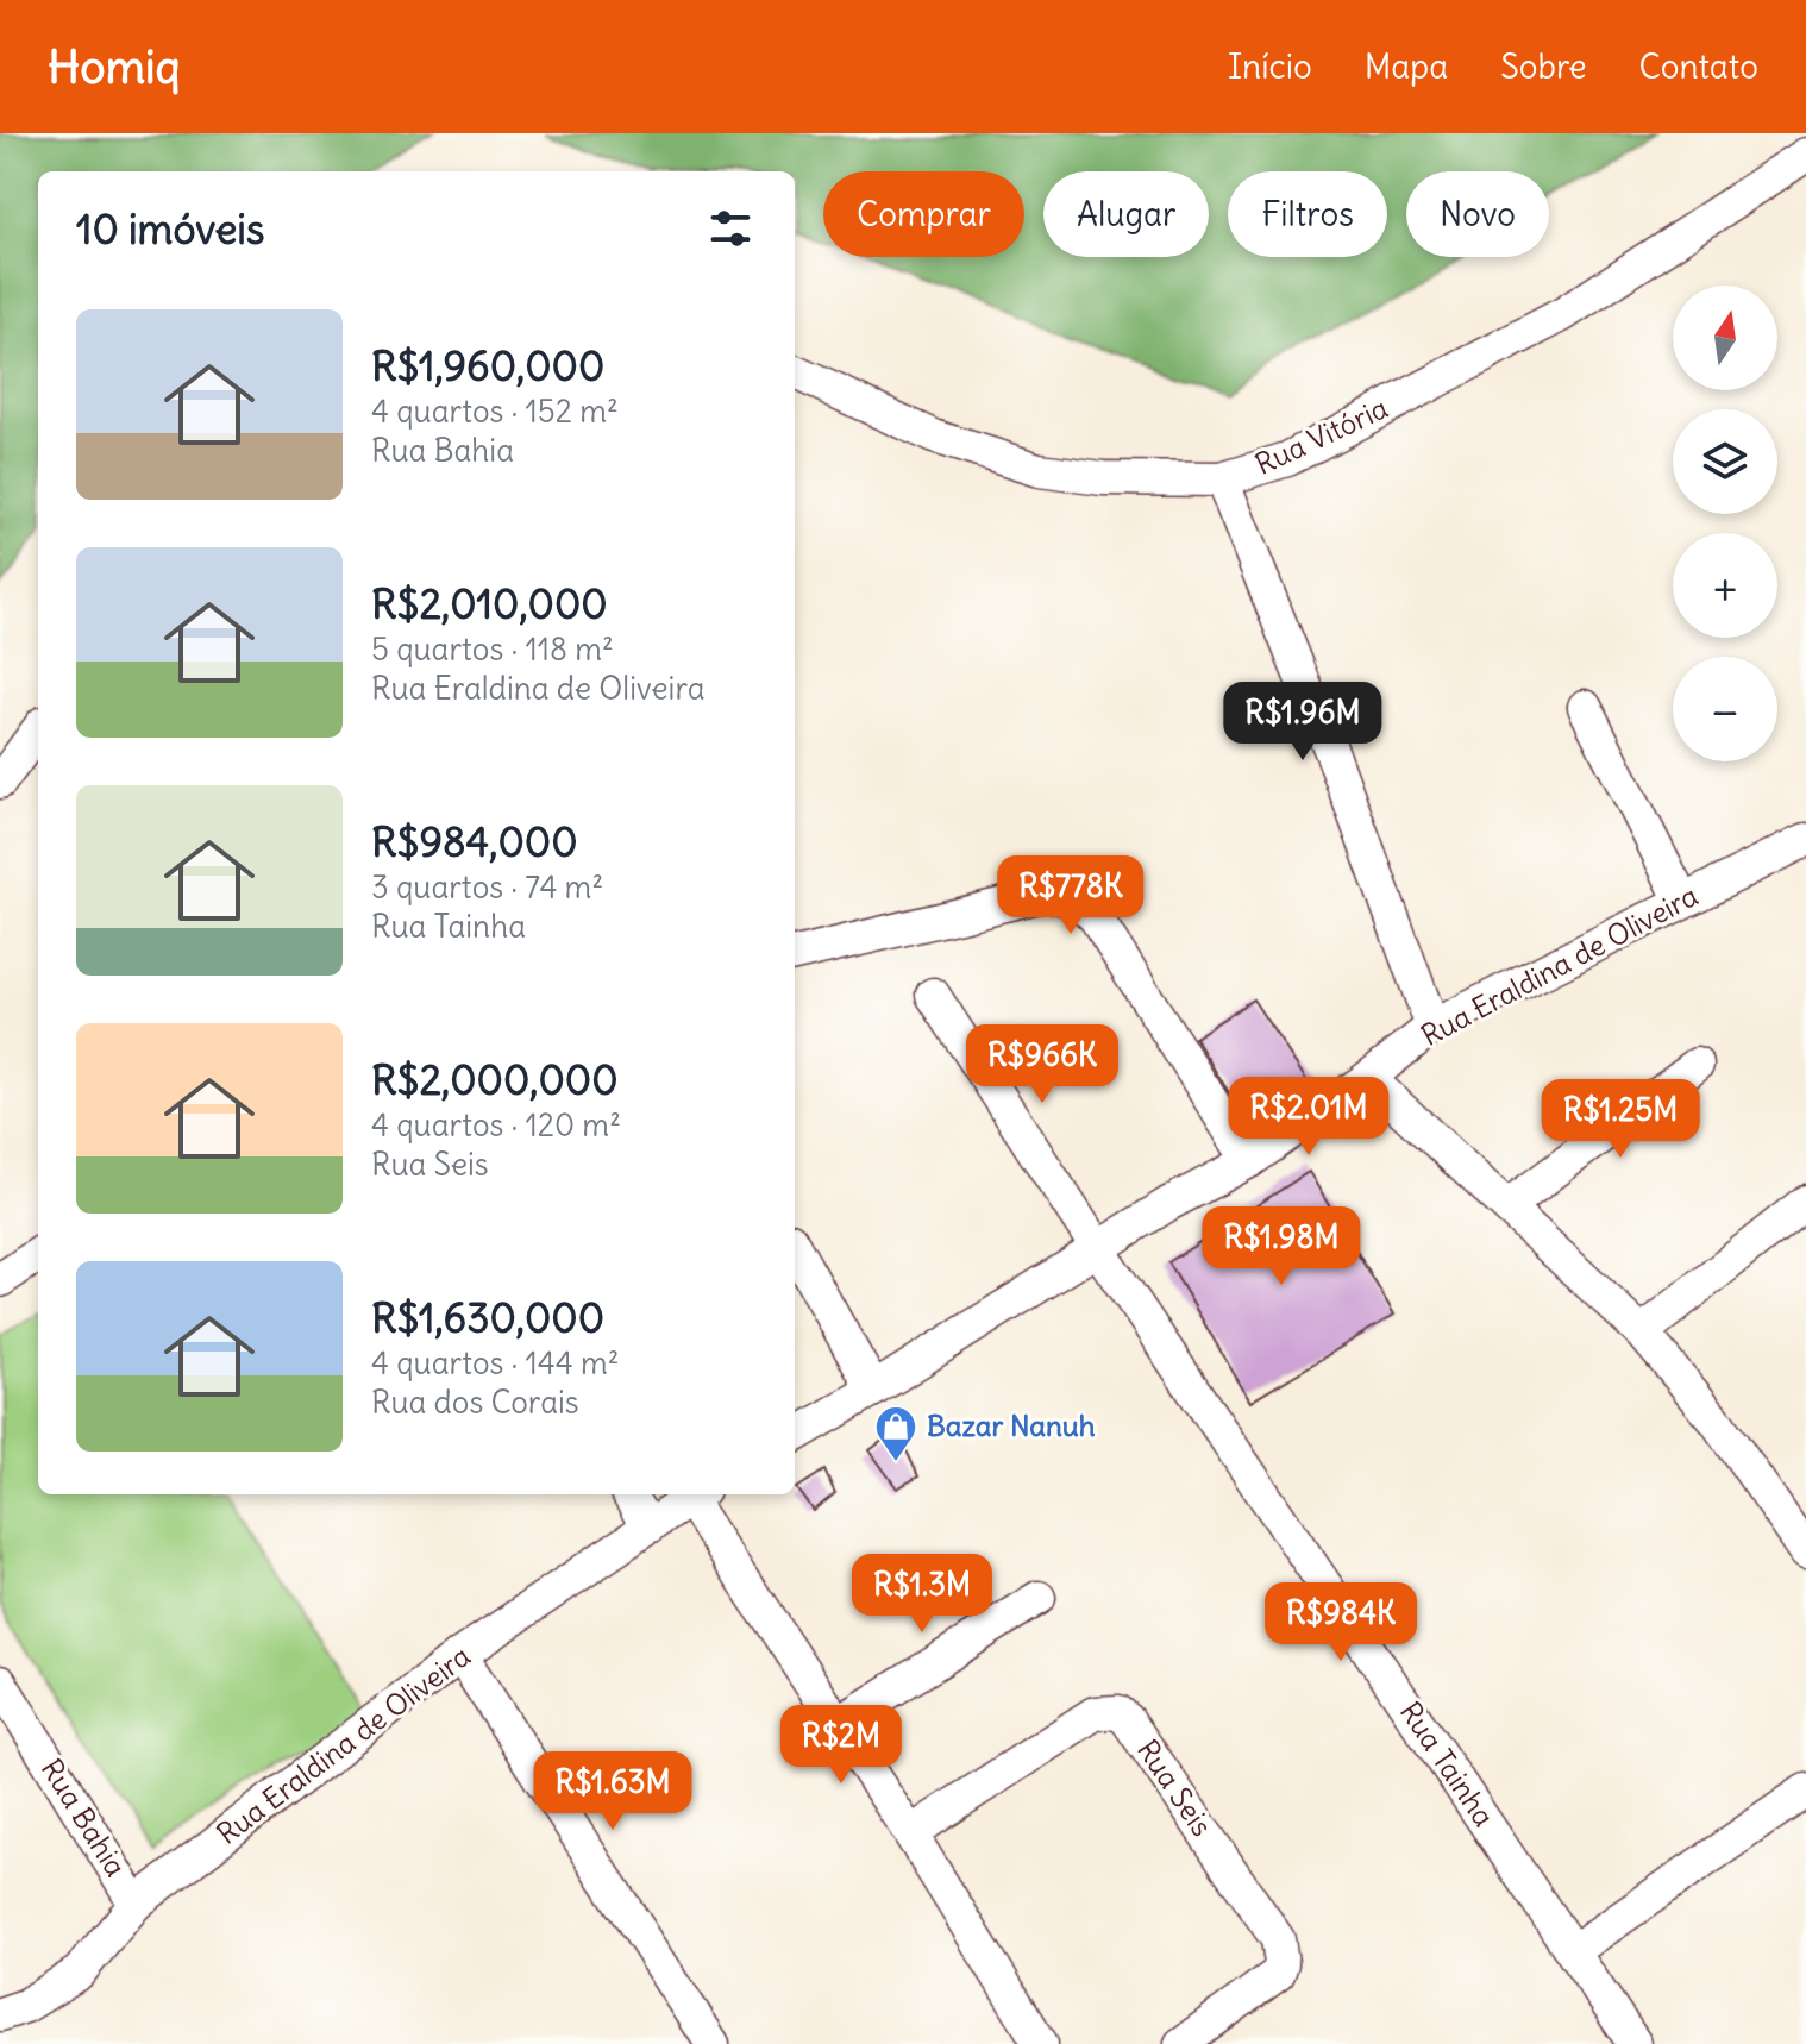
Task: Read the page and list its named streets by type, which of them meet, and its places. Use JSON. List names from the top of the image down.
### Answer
{
  "streets": {
    "street": [
      "Rua Vitória",
      "Rua Eraldina de Oliveira",
      "Rua Tainha",
      "Rua Seis",
      "Rua Bahia"
    ]
  },
  "crossings": [
    ["Rua Eraldina de Oliveira", "Rua Tainha"],
    ["Rua Eraldina de Oliveira", "Rua Bahia"]
  ],
  "places": {
    "shop": ["Bazar Nanuh"]
  },
  "north": "top",
  "page": {
    "header": "Homiq",
    "nav": [
      "Início",
      "Mapa",
      "Sobre",
      "Contato"
    ],
    "chip": [
      "Comprar",
      "Alugar",
      "Filtros",
      "Novo"
    ],
    "heading": "10 imóveis",
    "map_buttons": ["+", "−"],
    "list": [
      {
        "name": "R$1,960,000",
        "note": "4 quartos · 152 m² · Rua Bahia"
      },
      {
        "name": "R$2,010,000",
        "note": "5 quartos · 118 m² · Rua Eraldina de Oliveira"
      },
      {
        "name": "R$984,000",
        "note": "3 quartos · 74 m² · Rua Tainha"
      },
      {
        "name": "R$2,000,000",
        "note": "4 quartos · 120 m² · Rua Seis"
      },
      {
        "name": "R$1,630,000",
        "note": "4 quartos · 144 m² · Rua dos Corais"
      }
    ],
    "price": [
      "R$1.96M",
      "R$778K",
      "R$966K",
      "R$2.01M",
      "R$1.25M",
      "R$1.98M",
      "R$1.3M",
      "R$984K",
      "R$2M",
      "R$1.63M"
    ]
  }
}
